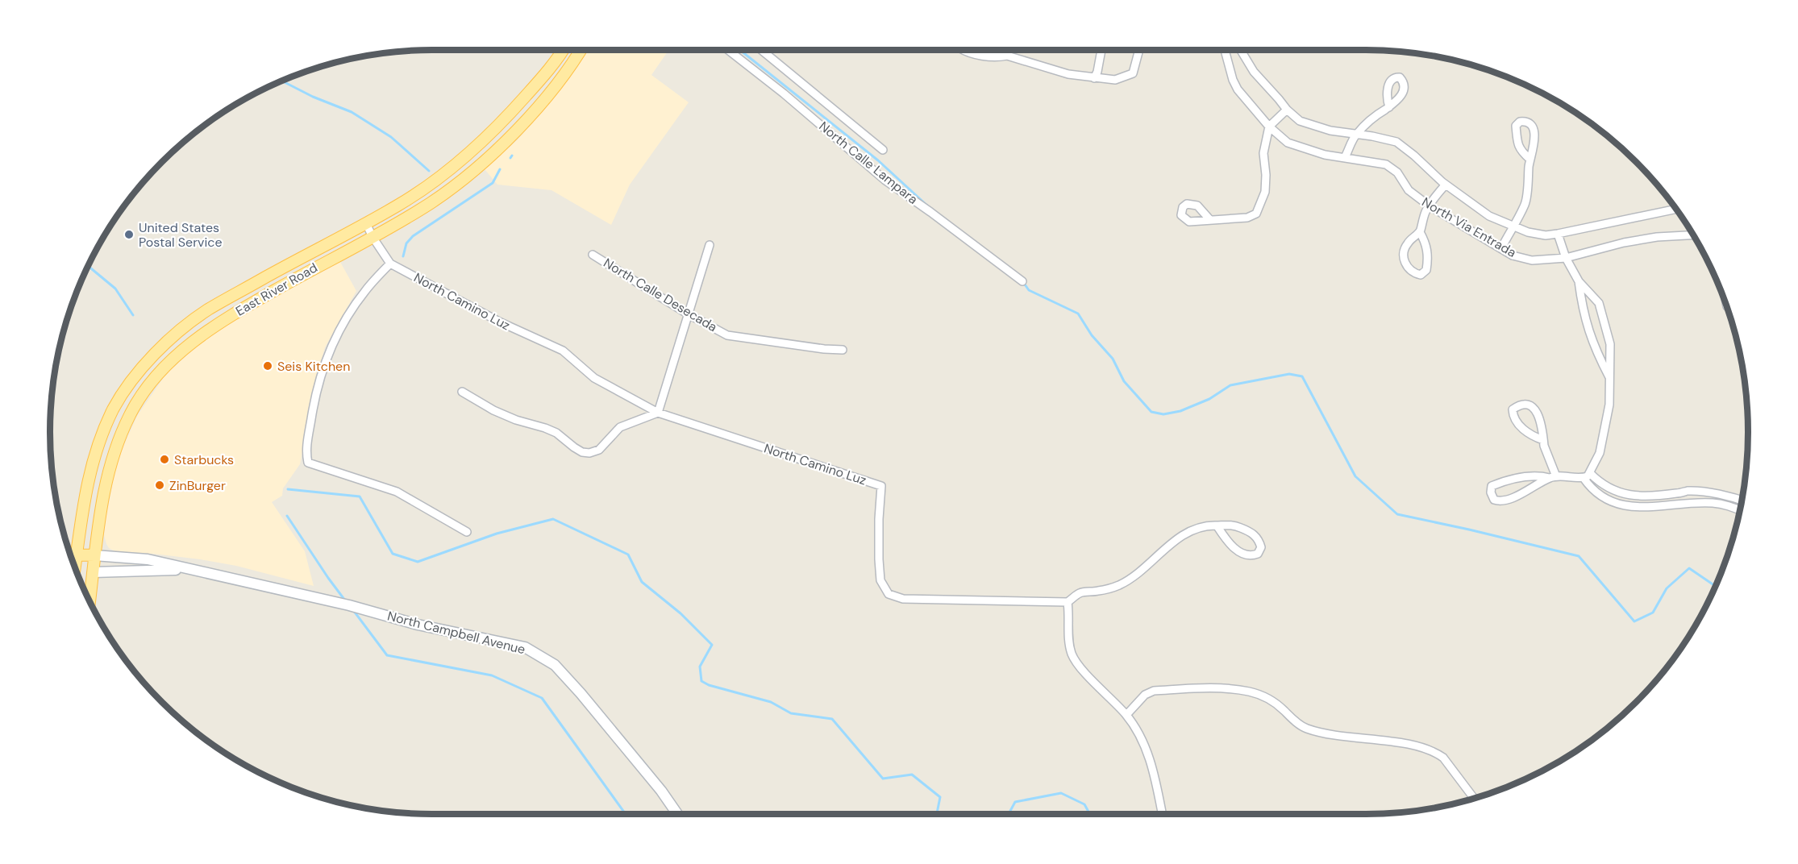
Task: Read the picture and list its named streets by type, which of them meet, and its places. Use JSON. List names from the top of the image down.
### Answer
{
  "streets": {
    "main road": ["East River Road", "North Campbell Avenue"],
    "street": [
      "North Calle Lampara",
      "North Via Entrada",
      "North Calle Desecada",
      "North Camino Luz"
    ]
  },
  "crossings": [
    ["East River Road", "North Camino Luz"],
    ["East River Road", "North Campbell Avenue"]
  ],
  "places": [
    "United States Postal Service",
    "Seis Kitchen",
    "Starbucks",
    "ZinBurger"
  ]
}
